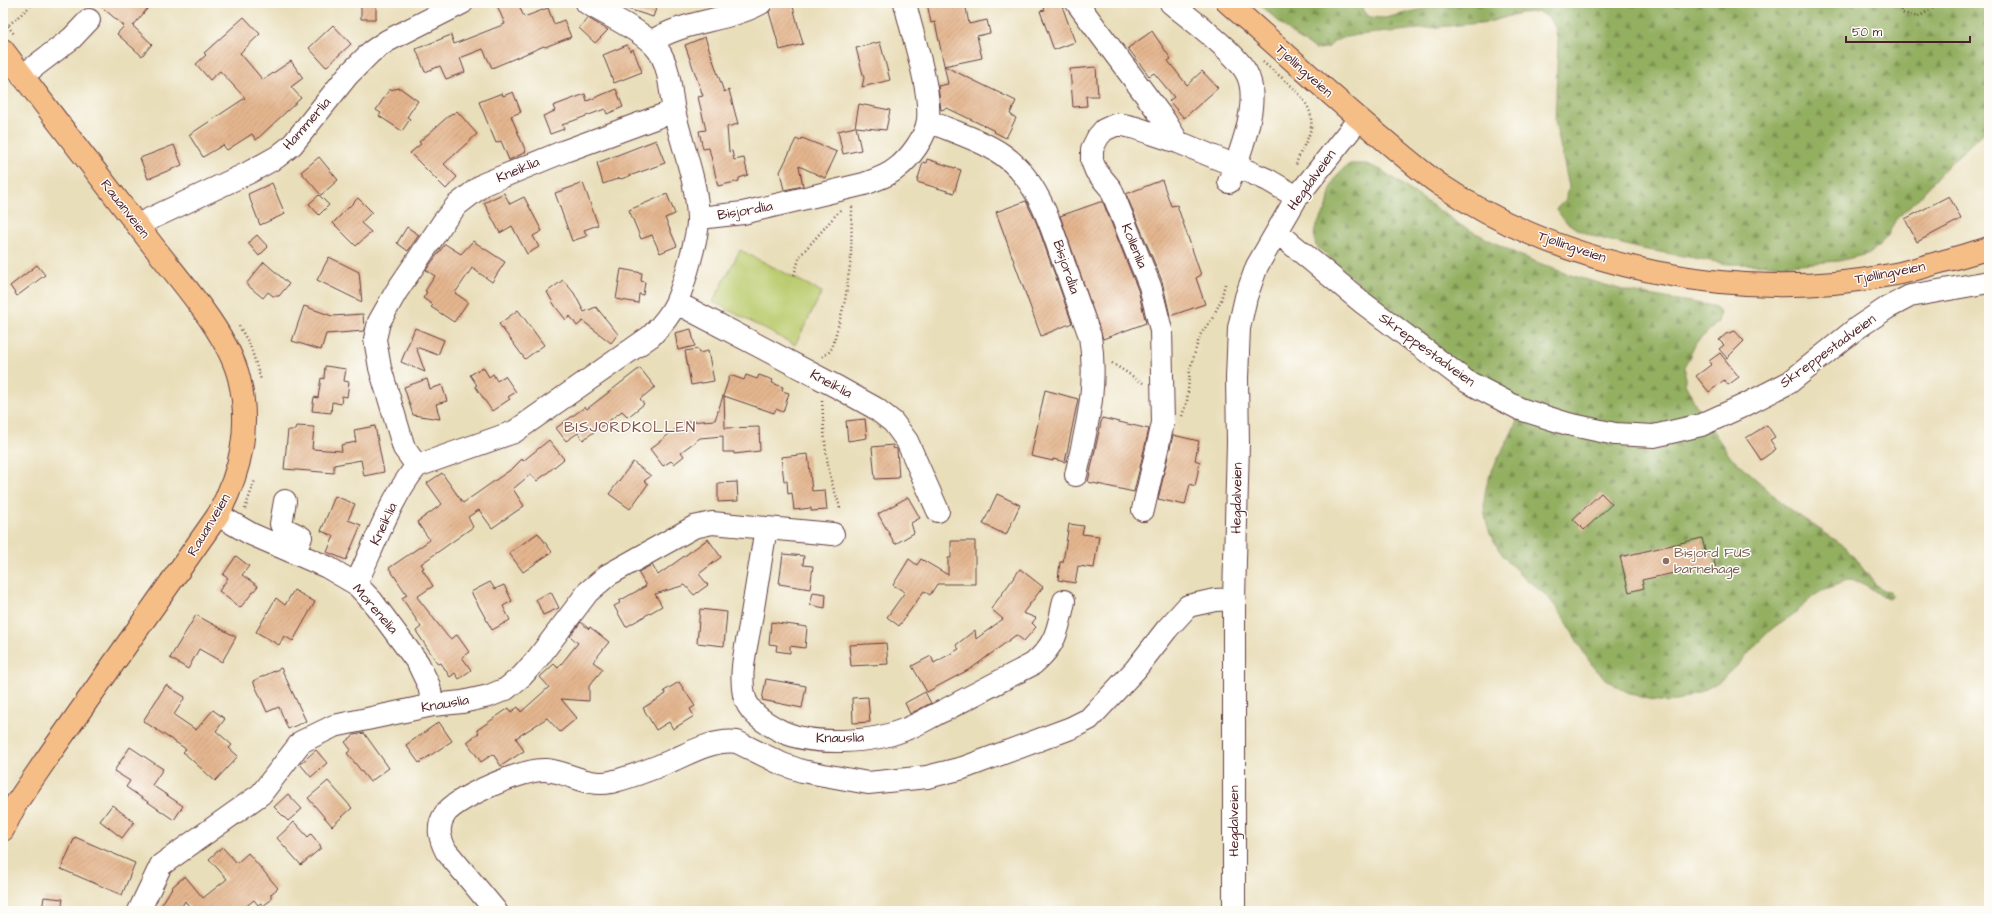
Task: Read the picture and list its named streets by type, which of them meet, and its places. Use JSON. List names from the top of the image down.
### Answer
{
  "streets": {
    "main road": ["Tjøllingveien", "Rauanveien"],
    "street": [
      "Hammerlia",
      "Kneiklia",
      "Hegdalveien",
      "Bisjordlia",
      "Kollenlia",
      "Skreppestadveien",
      "Morenelia",
      "Knauslia"
    ]
  },
  "crossings": [
    ["Tjøllingveien", "Hegdalveien"],
    ["Hammerlia", "Rauanveien"],
    ["Kneiklia", "Morenelia"],
    ["Hegdalveien", "Kollenlia"],
    ["Hegdalveien", "Skreppestadveien"],
    ["Rauanveien", "Morenelia"],
    ["Morenelia", "Knauslia"]
  ],
  "districts": ["BISJORDKOLLEN"],
  "places": ["Bisjord FUS barnehage"],
  "scale_bar": "50 m"
}
